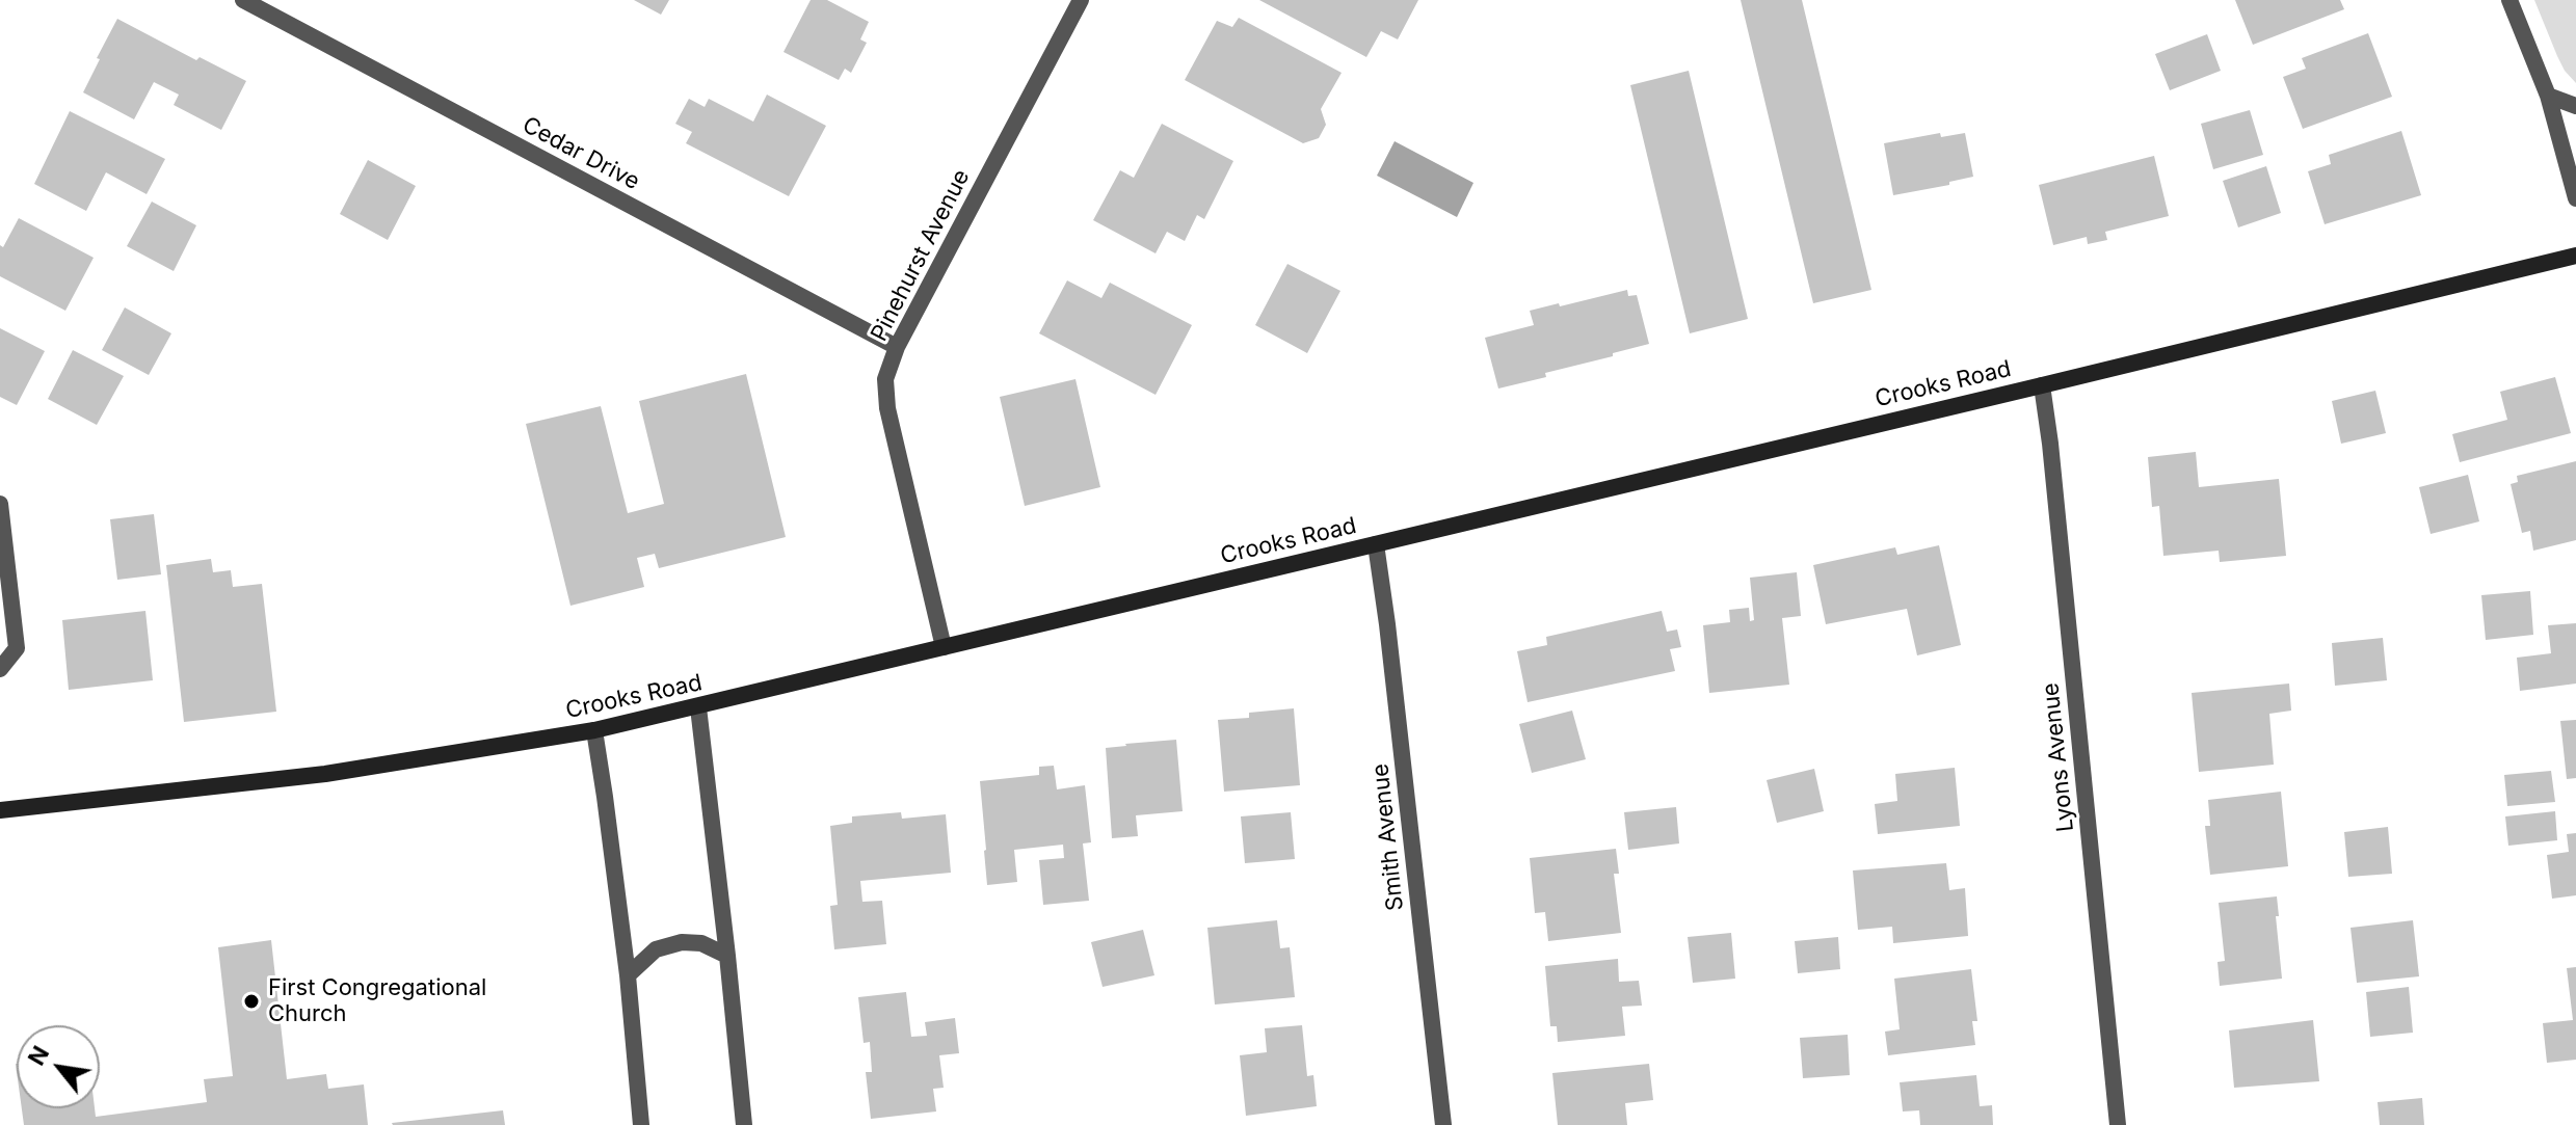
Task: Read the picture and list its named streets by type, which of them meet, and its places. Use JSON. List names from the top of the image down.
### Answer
{
  "streets": {
    "main road": ["Crooks Road"],
    "street": [
      "Cedar Drive",
      "Pinehurst Avenue",
      "Lyons Avenue",
      "Smith Avenue"
    ]
  },
  "crossings": [
    ["Cedar Drive", "Pinehurst Avenue"],
    ["Pinehurst Avenue", "Crooks Road"],
    ["Crooks Road", "Lyons Avenue"],
    ["Crooks Road", "Smith Avenue"]
  ],
  "places": ["First Congregational Church"],
  "north": "top left"
}
